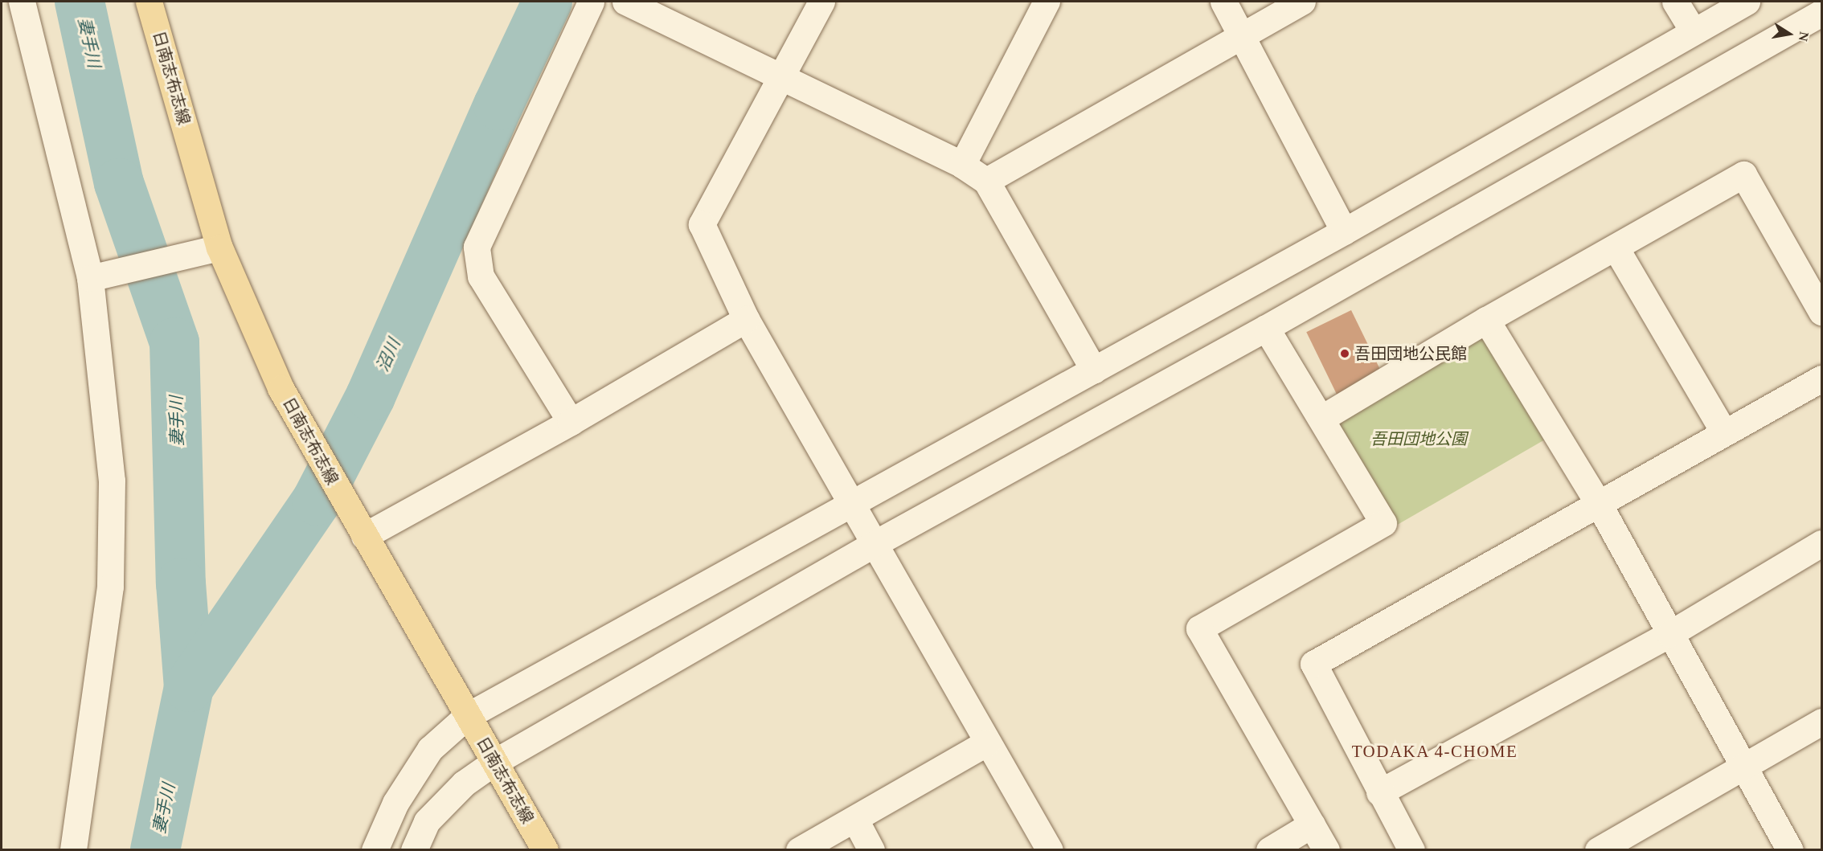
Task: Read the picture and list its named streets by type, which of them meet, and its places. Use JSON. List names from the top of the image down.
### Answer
{
  "streets": {
    "main road": ["日南志布志線"]
  },
  "districts": ["TODAKA 4-CHOME"],
  "water": ["妻手川", "沼川"],
  "parks": ["吾田団地公園"],
  "places": ["吾田団地公民館"],
  "north": "right"
}
